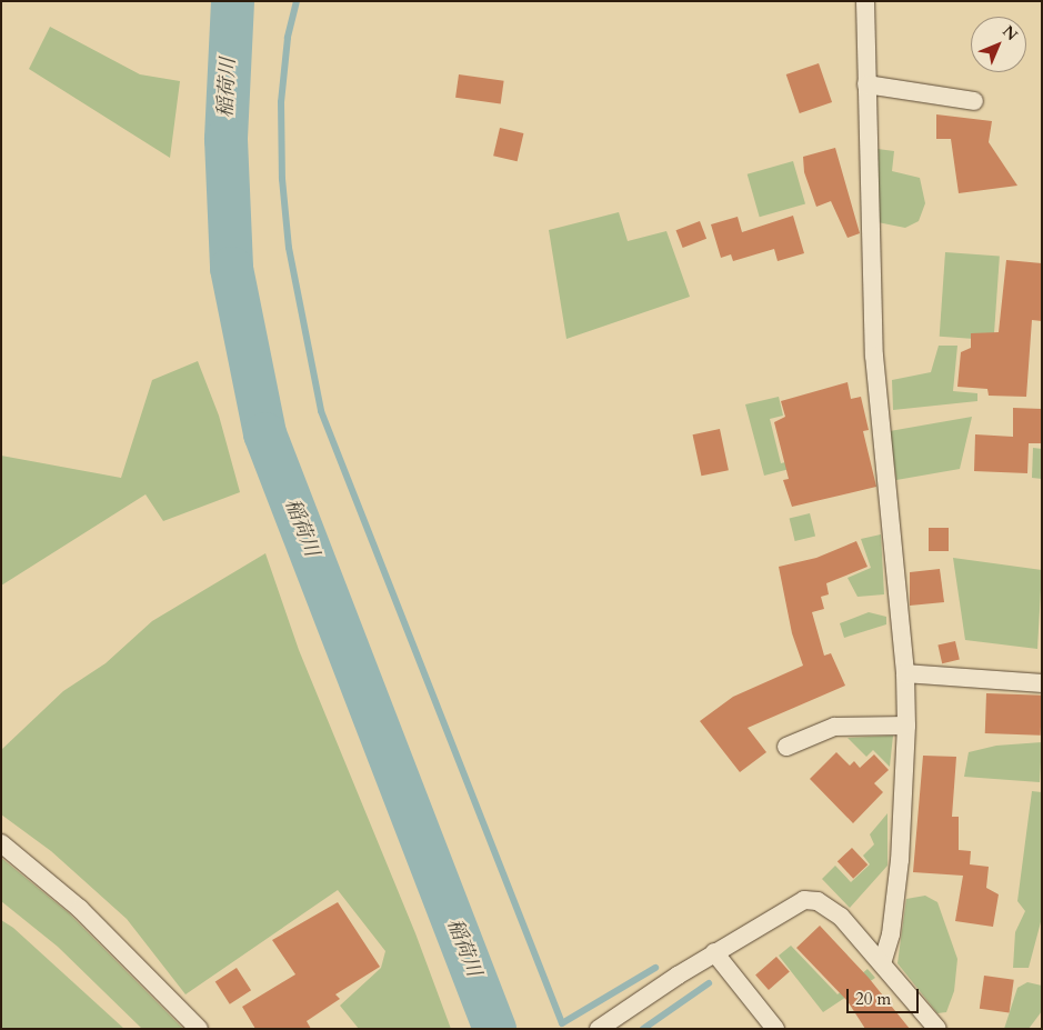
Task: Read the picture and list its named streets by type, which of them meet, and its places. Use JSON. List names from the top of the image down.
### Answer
{
  "water": ["稲荷川"],
  "scale_bar": "20 m",
  "north": "top right"
}
